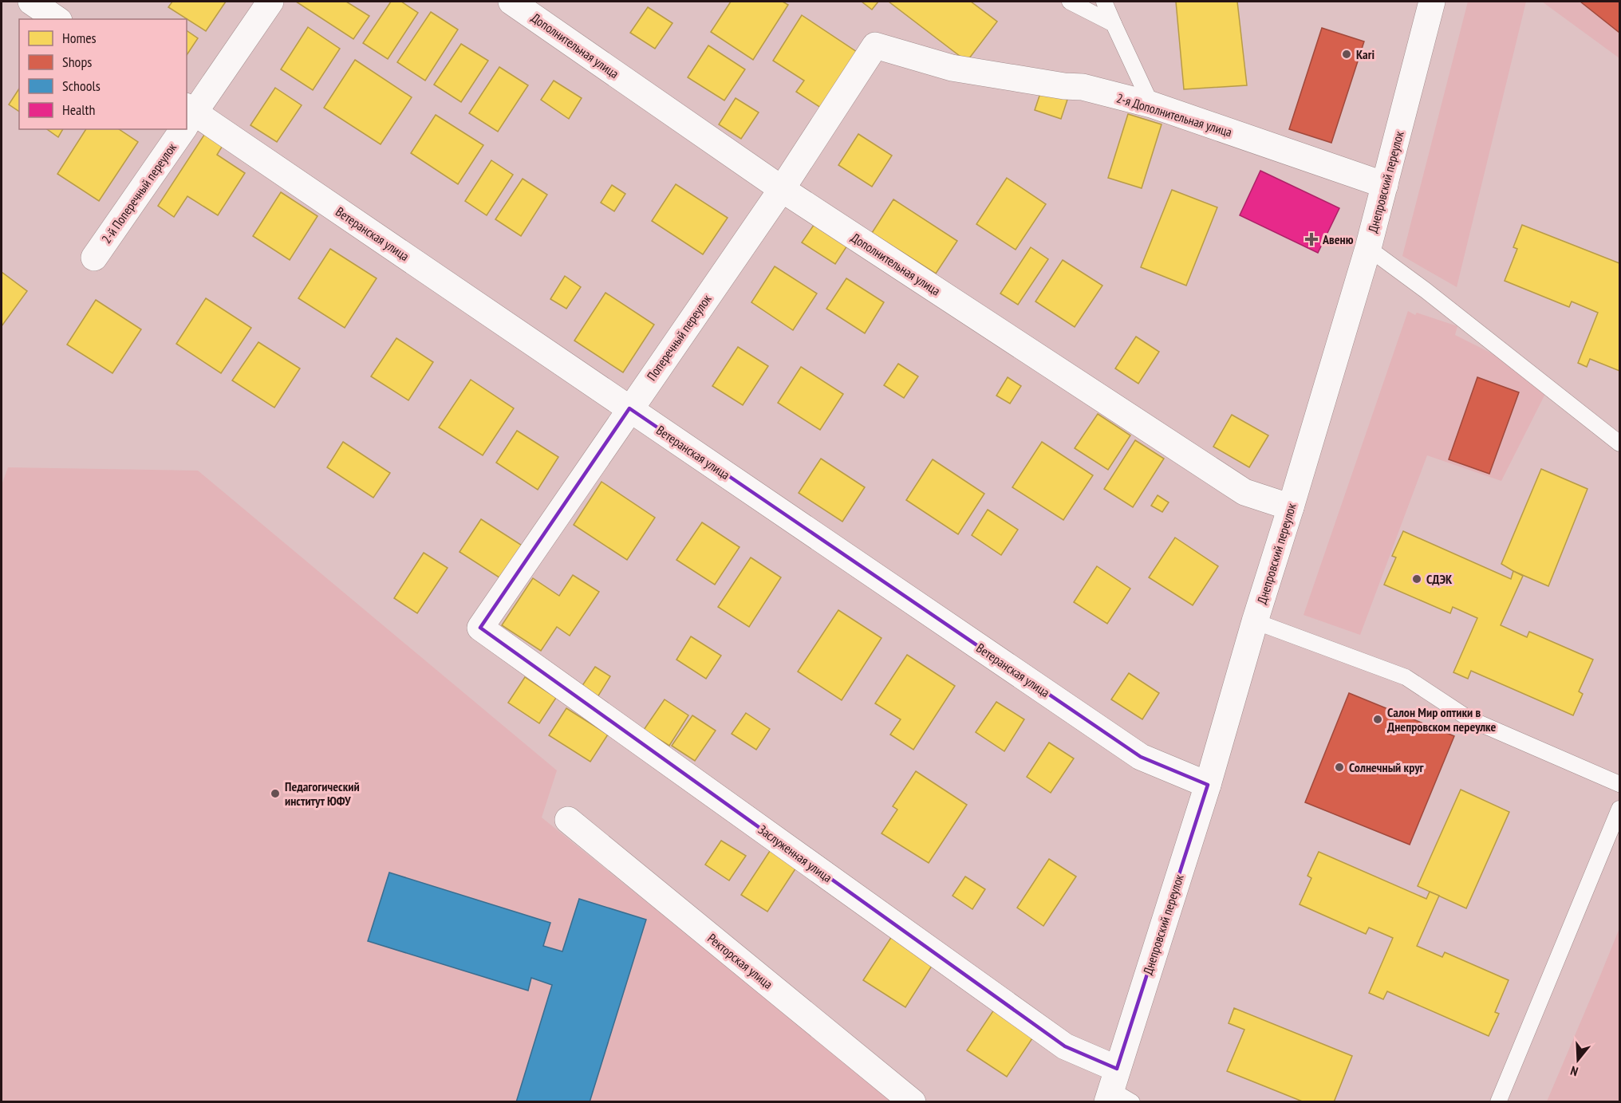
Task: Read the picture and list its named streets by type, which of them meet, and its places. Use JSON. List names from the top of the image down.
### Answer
{
  "streets": {
    "street": [
      "Дополнительная улица",
      "2-я Дополнительная улица",
      "Днепровский переулок",
      "2-й Поперечный переулок",
      "Ветеранская улица",
      "Поперечный переулок",
      "Заслуженная улица",
      "Ректорская улица"
    ]
  },
  "crossings": [
    ["Дополнительная улица", "Днепровский переулок"],
    ["Дополнительная улица", "Поперечный переулок"],
    ["2-я Дополнительная улица", "Днепровский переулок"],
    ["2-я Дополнительная улица", "Поперечный переулок"],
    ["Днепровский переулок", "Ветеранская улица"],
    ["Днепровский переулок", "Заслуженная улица"],
    ["2-й Поперечный переулок", "Ветеранская улица"],
    ["Ветеранская улица", "Поперечный переулок"],
    ["Поперечный переулок", "Заслуженная улица"]
  ],
  "places": {
    "other": [
      "Kari",
      "СДЭК",
      "Салон Мир оптики в Днепровском переулке",
      "Солнечный круг",
      "Педагогический институт ЮФУ"
    ],
    "health": ["Авеню"]
  },
  "legend": [
    "Homes",
    "Shops",
    "Schools",
    "Health"
  ],
  "north": "bottom"
}
